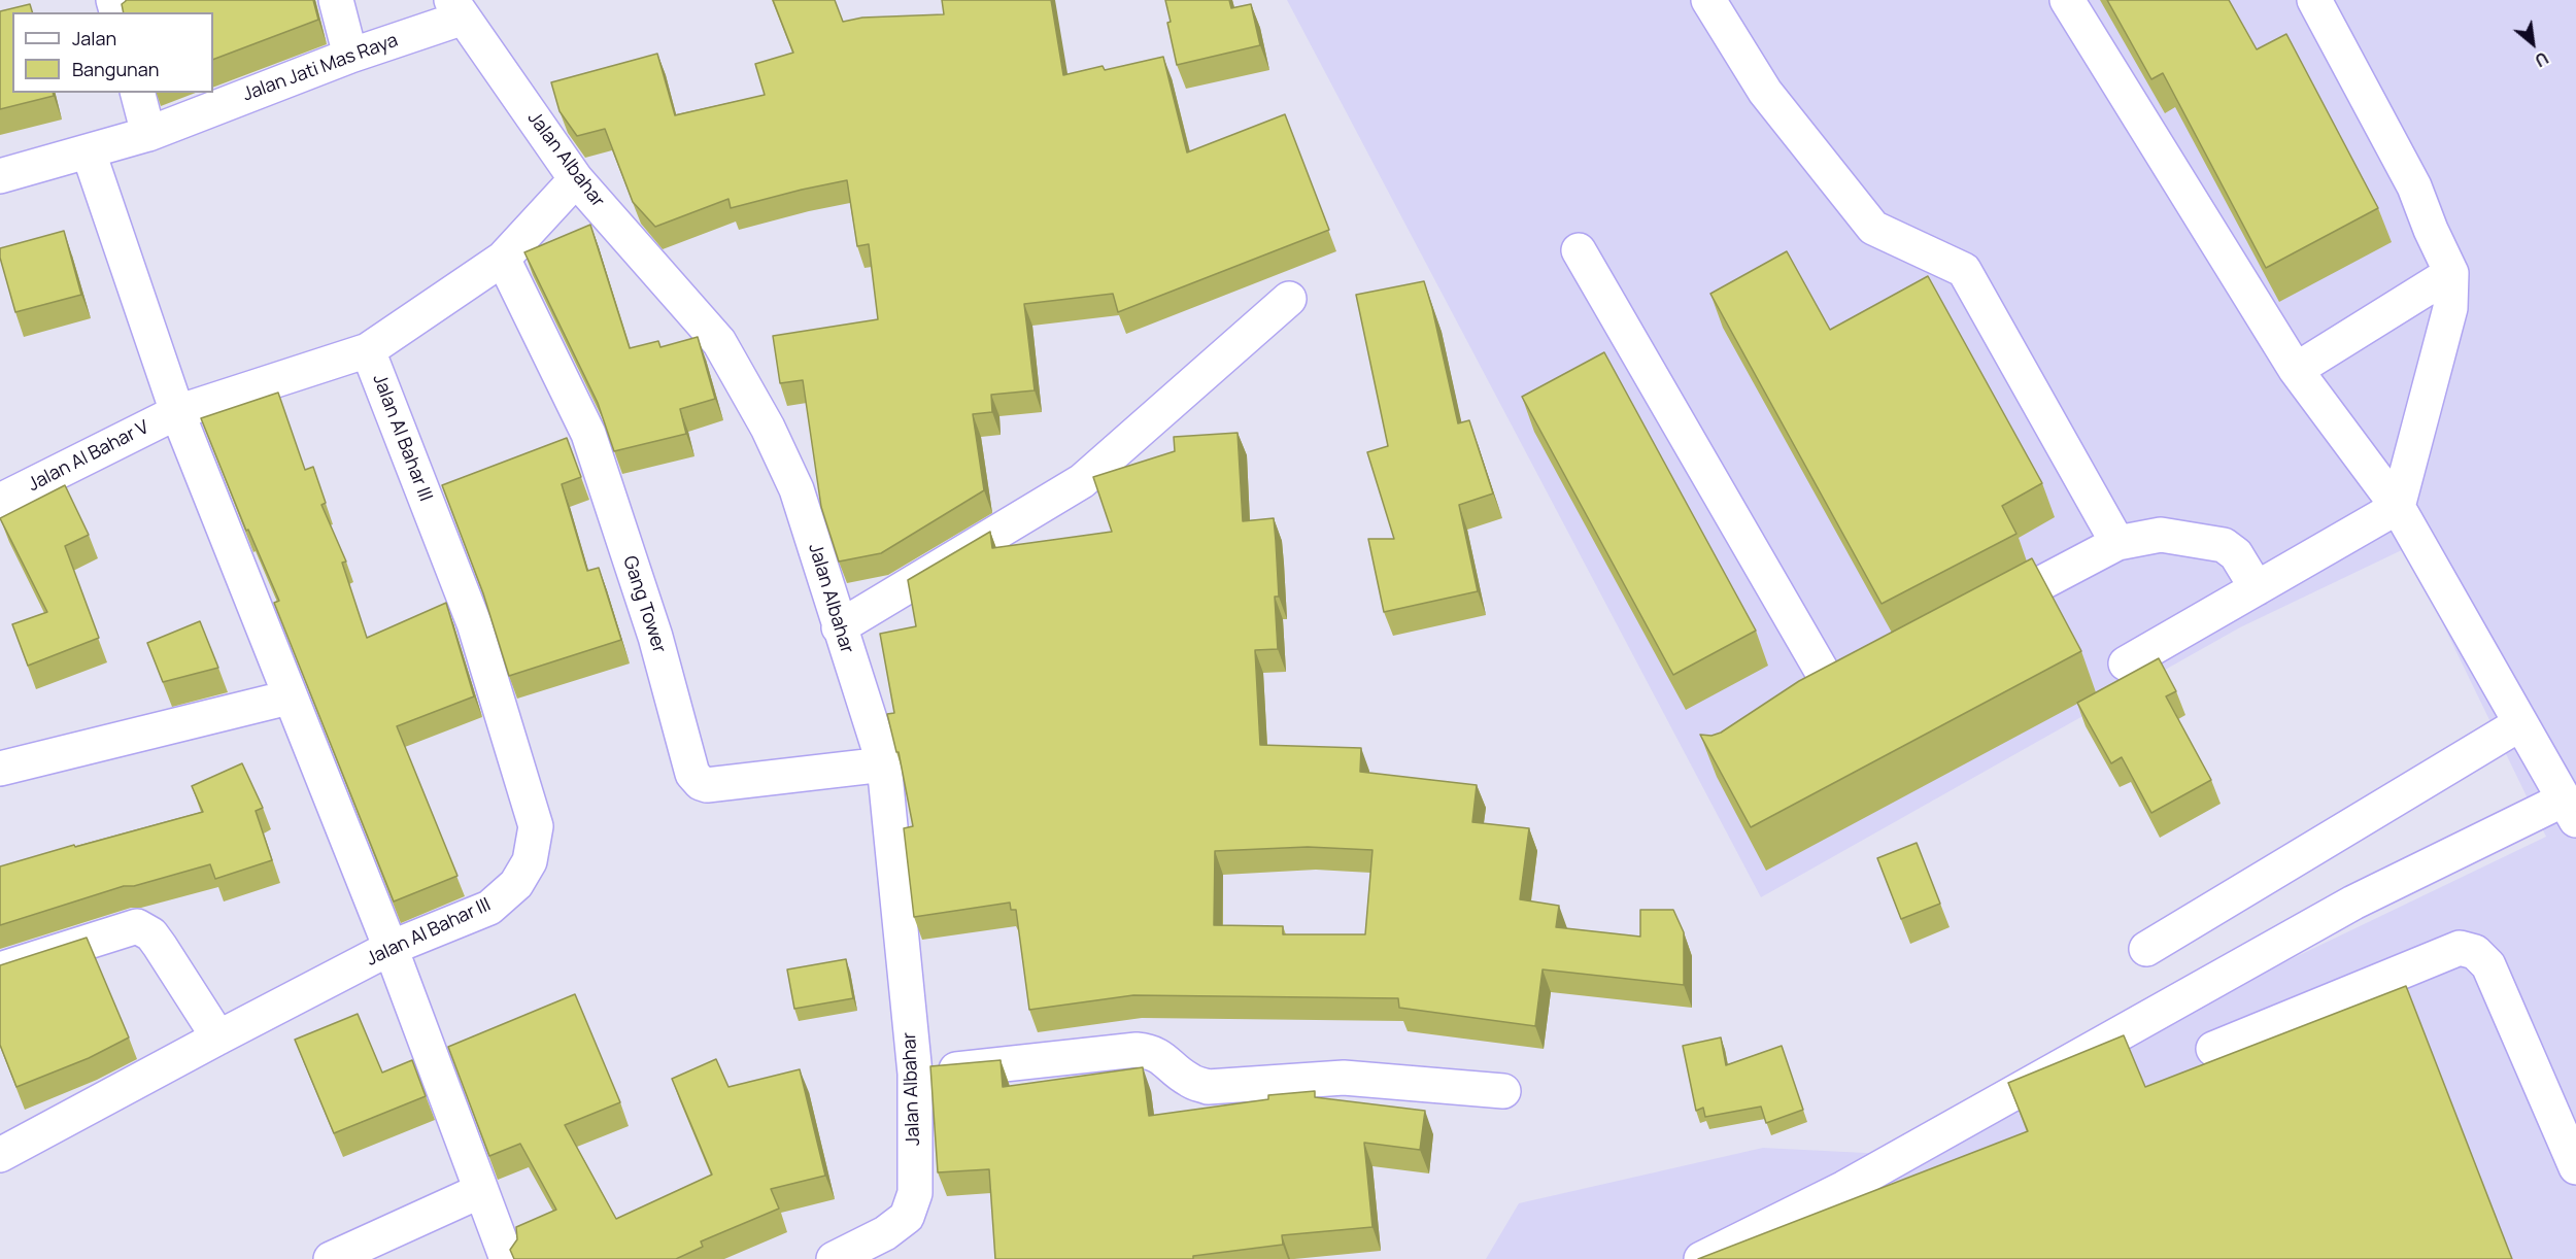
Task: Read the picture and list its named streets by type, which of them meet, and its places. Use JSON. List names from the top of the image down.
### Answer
{
  "streets": {
    "street": [
      "Jalan Jati Mas Raya",
      "Jalan Albahar",
      "Jalan Al Bahar III",
      "Jalan Al Bahar V",
      "Gang Tower"
    ]
  },
  "crossings": [
    ["Jalan Jati Mas Raya", "Jalan Albahar"],
    ["Jalan Albahar", "Jalan Al Bahar V"],
    ["Jalan Albahar", "Gang Tower"],
    ["Jalan Al Bahar III", "Jalan Al Bahar V"],
    ["Jalan Al Bahar V", "Gang Tower"]
  ],
  "legend": ["Jalan", "Bangunan"],
  "north": "bottom right"
}
